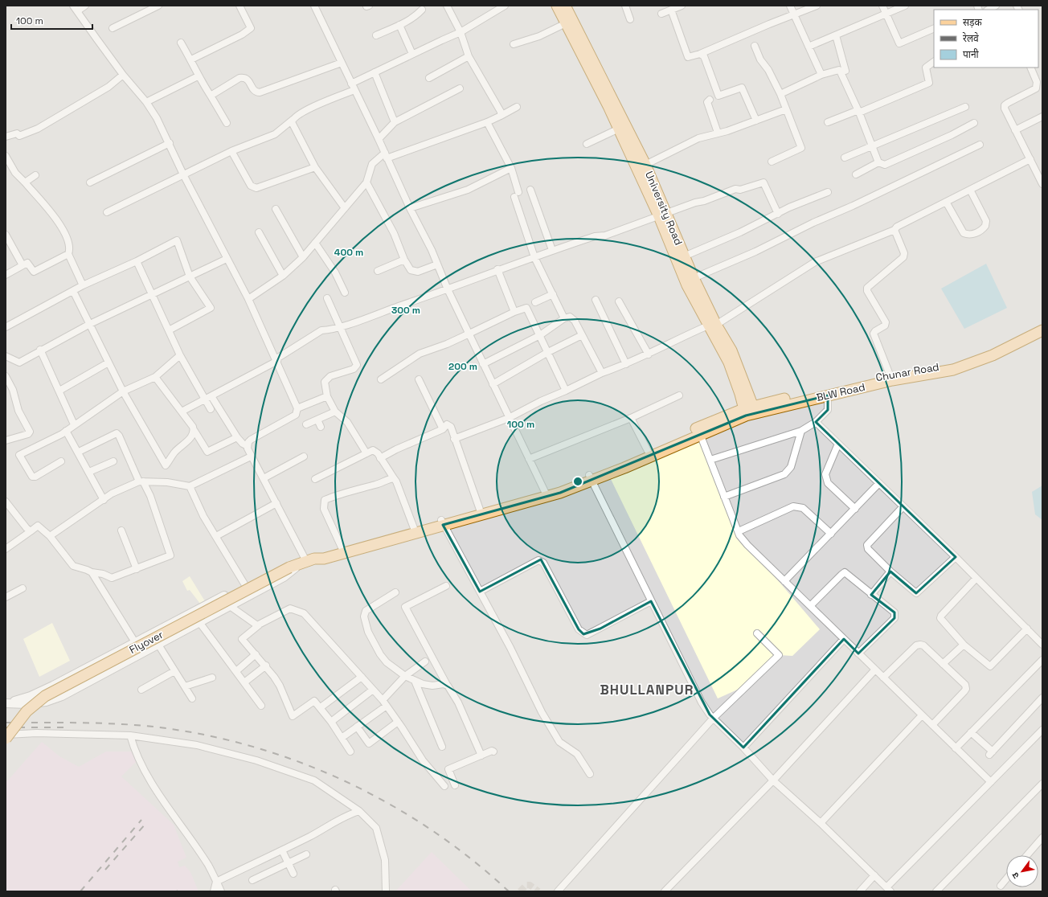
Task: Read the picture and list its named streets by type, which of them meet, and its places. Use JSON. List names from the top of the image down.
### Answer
{
  "streets": {
    "main road": [
      "University Road",
      "Chunar Road",
      "BLW Road",
      "Flyover"
    ]
  },
  "crossings": [
    ["Chunar Road", "BLW Road"]
  ],
  "districts": ["BHULLANPUR"],
  "legend": ["सड़क", "रेलवे", "पानी"],
  "scale_bar": "100 m",
  "north": "bottom left",
  "rings": [
    "400 m",
    "300 m",
    "200 m",
    "100 m"
  ]
}
